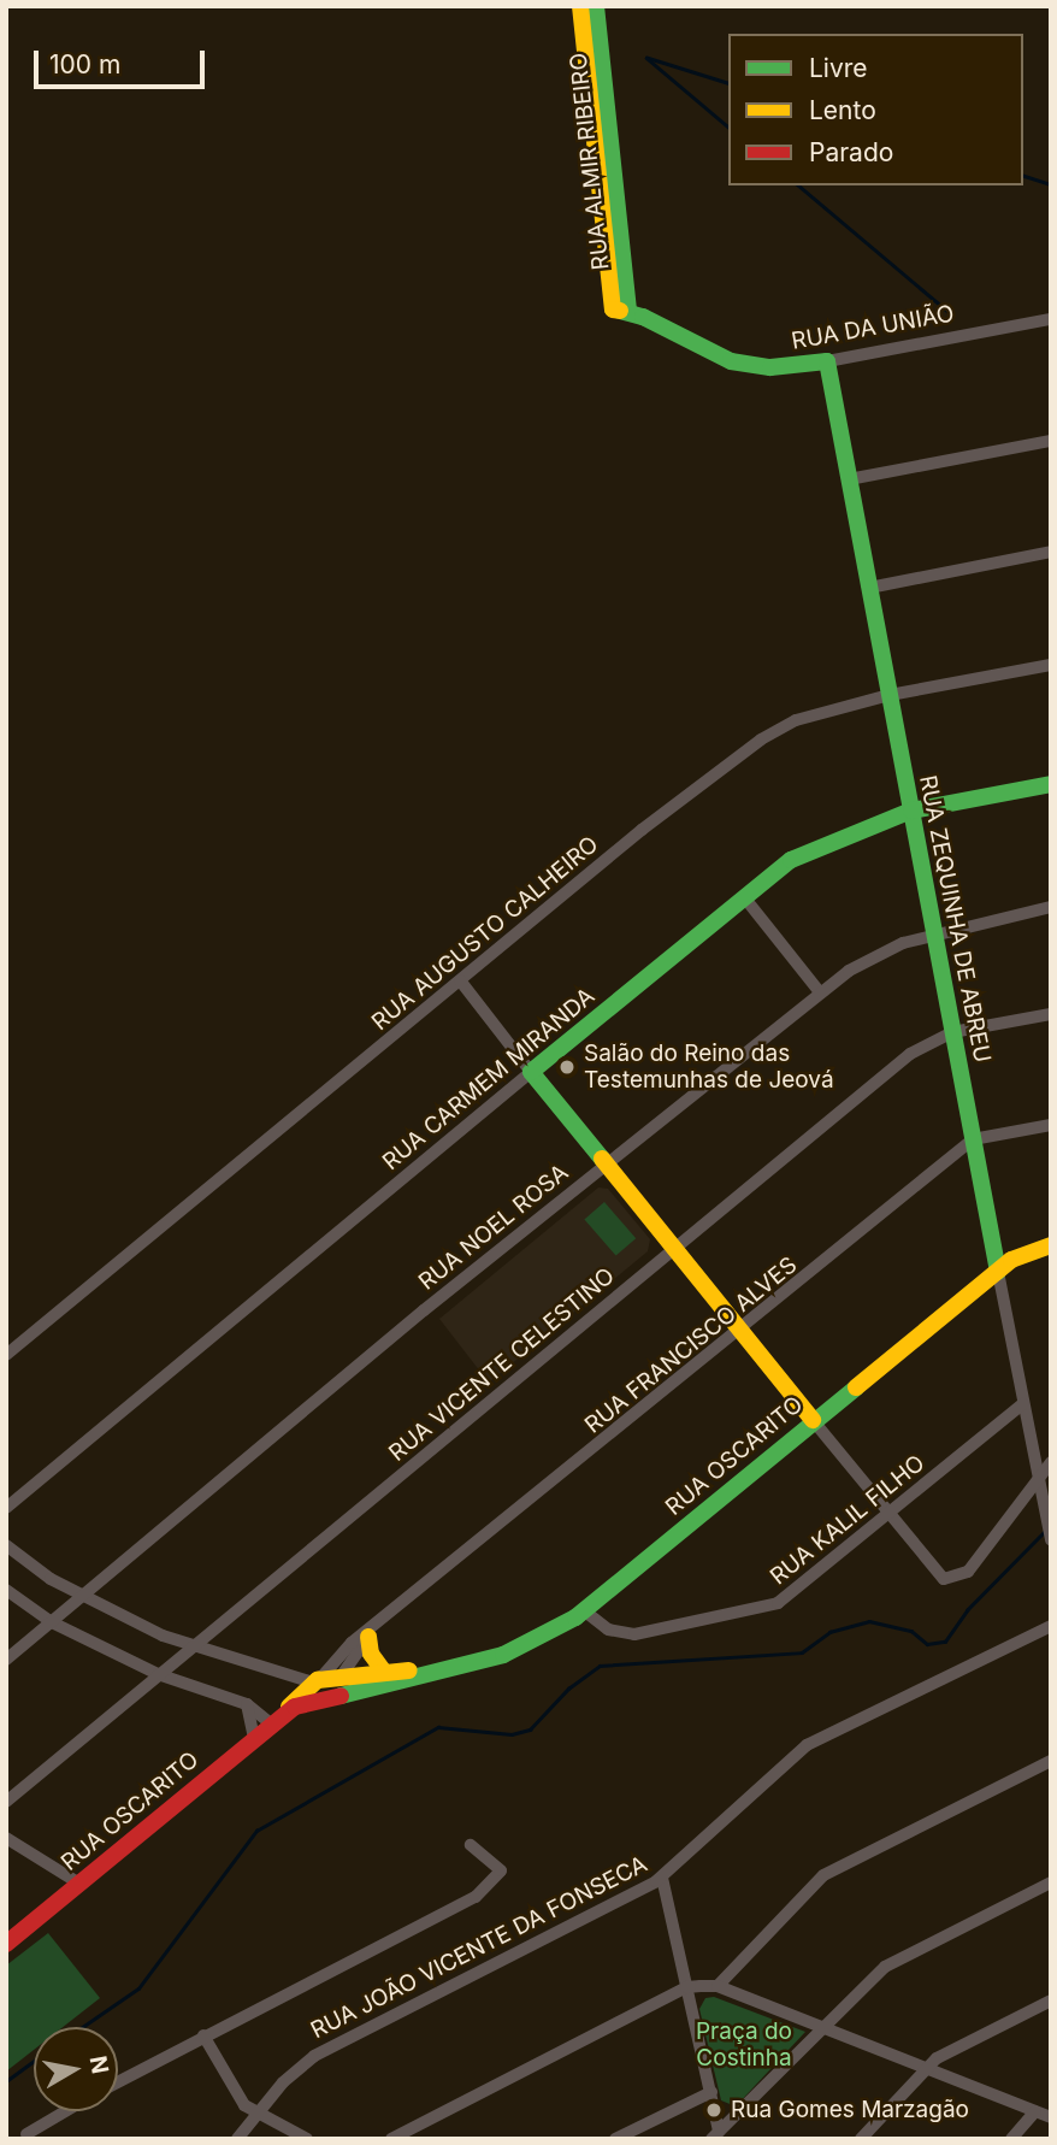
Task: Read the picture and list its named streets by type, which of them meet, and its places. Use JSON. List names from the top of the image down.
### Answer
{
  "streets": {
    "street": [
      "RUA ALMIR RIBEIRO",
      "RUA DA UNIÃO",
      "RUA ZEQUINHA DE ABREU",
      "RUA AUGUSTO CALHEIRO",
      "RUA CARMEM MIRANDA",
      "RUA NOEL ROSA",
      "RUA FRANCISCO ALVES",
      "RUA VICENTE CELESTINO",
      "RUA OSCARITO",
      "RUA KALIL FILHO",
      "RUA JOÃO VICENTE DA FONSECA"
    ]
  },
  "crossings": [
    ["RUA ALMIR RIBEIRO", "RUA DA UNIÃO"],
    ["RUA DA UNIÃO", "RUA ZEQUINHA DE ABREU"],
    ["RUA ZEQUINHA DE ABREU", "RUA AUGUSTO CALHEIRO"],
    ["RUA ZEQUINHA DE ABREU", "RUA CARMEM MIRANDA"],
    ["RUA ZEQUINHA DE ABREU", "RUA NOEL ROSA"],
    ["RUA ZEQUINHA DE ABREU", "RUA FRANCISCO ALVES"],
    ["RUA ZEQUINHA DE ABREU", "RUA VICENTE CELESTINO"],
    ["RUA ZEQUINHA DE ABREU", "RUA OSCARITO"],
    ["RUA ZEQUINHA DE ABREU", "RUA KALIL FILHO"],
    ["RUA FRANCISCO ALVES", "RUA OSCARITO"],
    ["RUA OSCARITO", "RUA KALIL FILHO"]
  ],
  "parks": ["Praça do Costinha"],
  "places": ["Salão do Reino das Testemunhas de Jeová", "Rua Gomes Marzagão"],
  "legend": ["Livre", "Lento", "Parado"],
  "scale_bar": "100 m",
  "north": "right"
}
